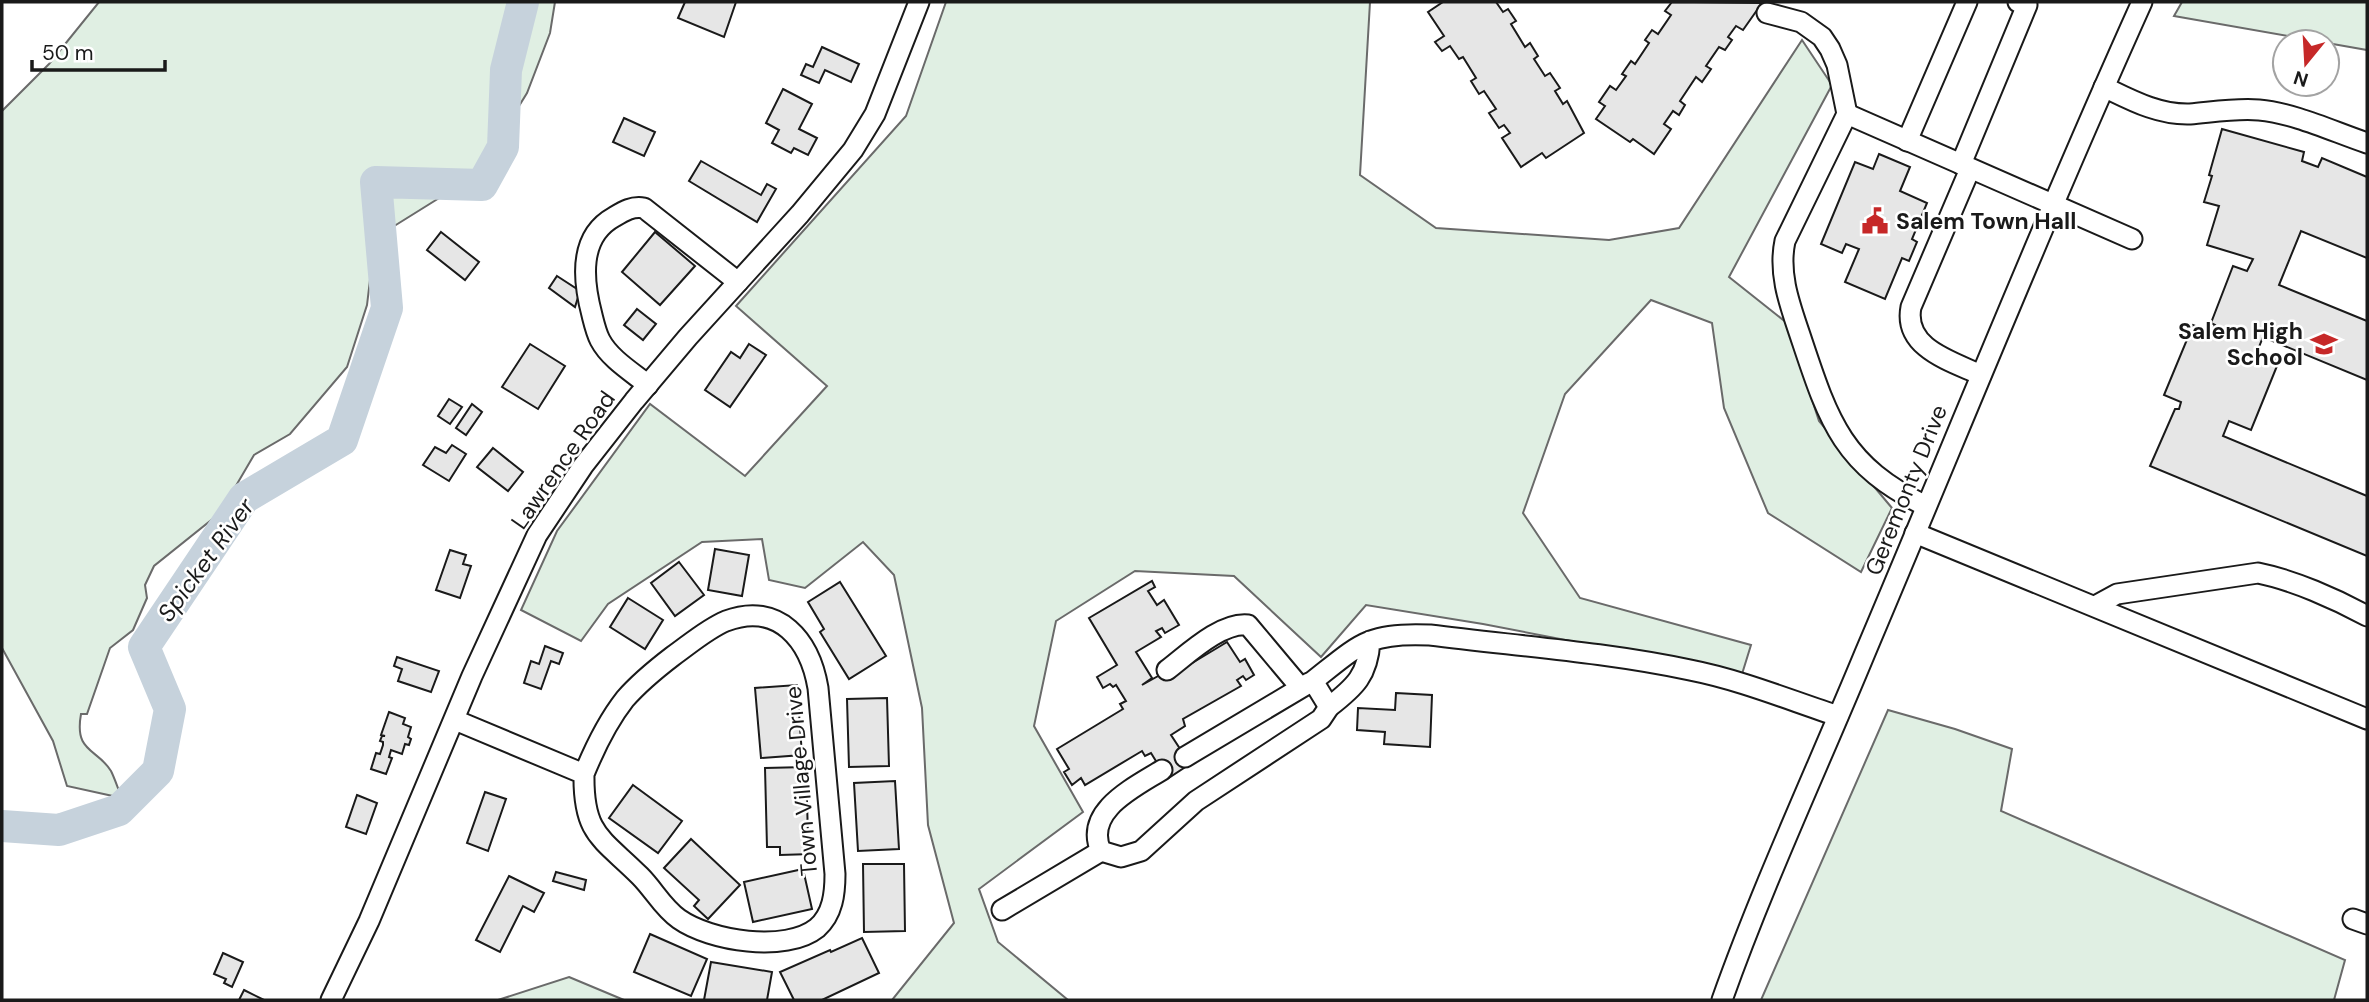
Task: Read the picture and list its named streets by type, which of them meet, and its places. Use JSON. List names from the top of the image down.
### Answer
{
  "streets": {
    "street": ["Lawrence Road", "Geremonty Drive", "Town Village Drive"]
  },
  "water": ["Spicket River"],
  "places": {
    "public building": ["Salem Town Hall"],
    "school or university": ["Salem High School"]
  },
  "scale_bar": "50 m",
  "north": "bottom"
}
